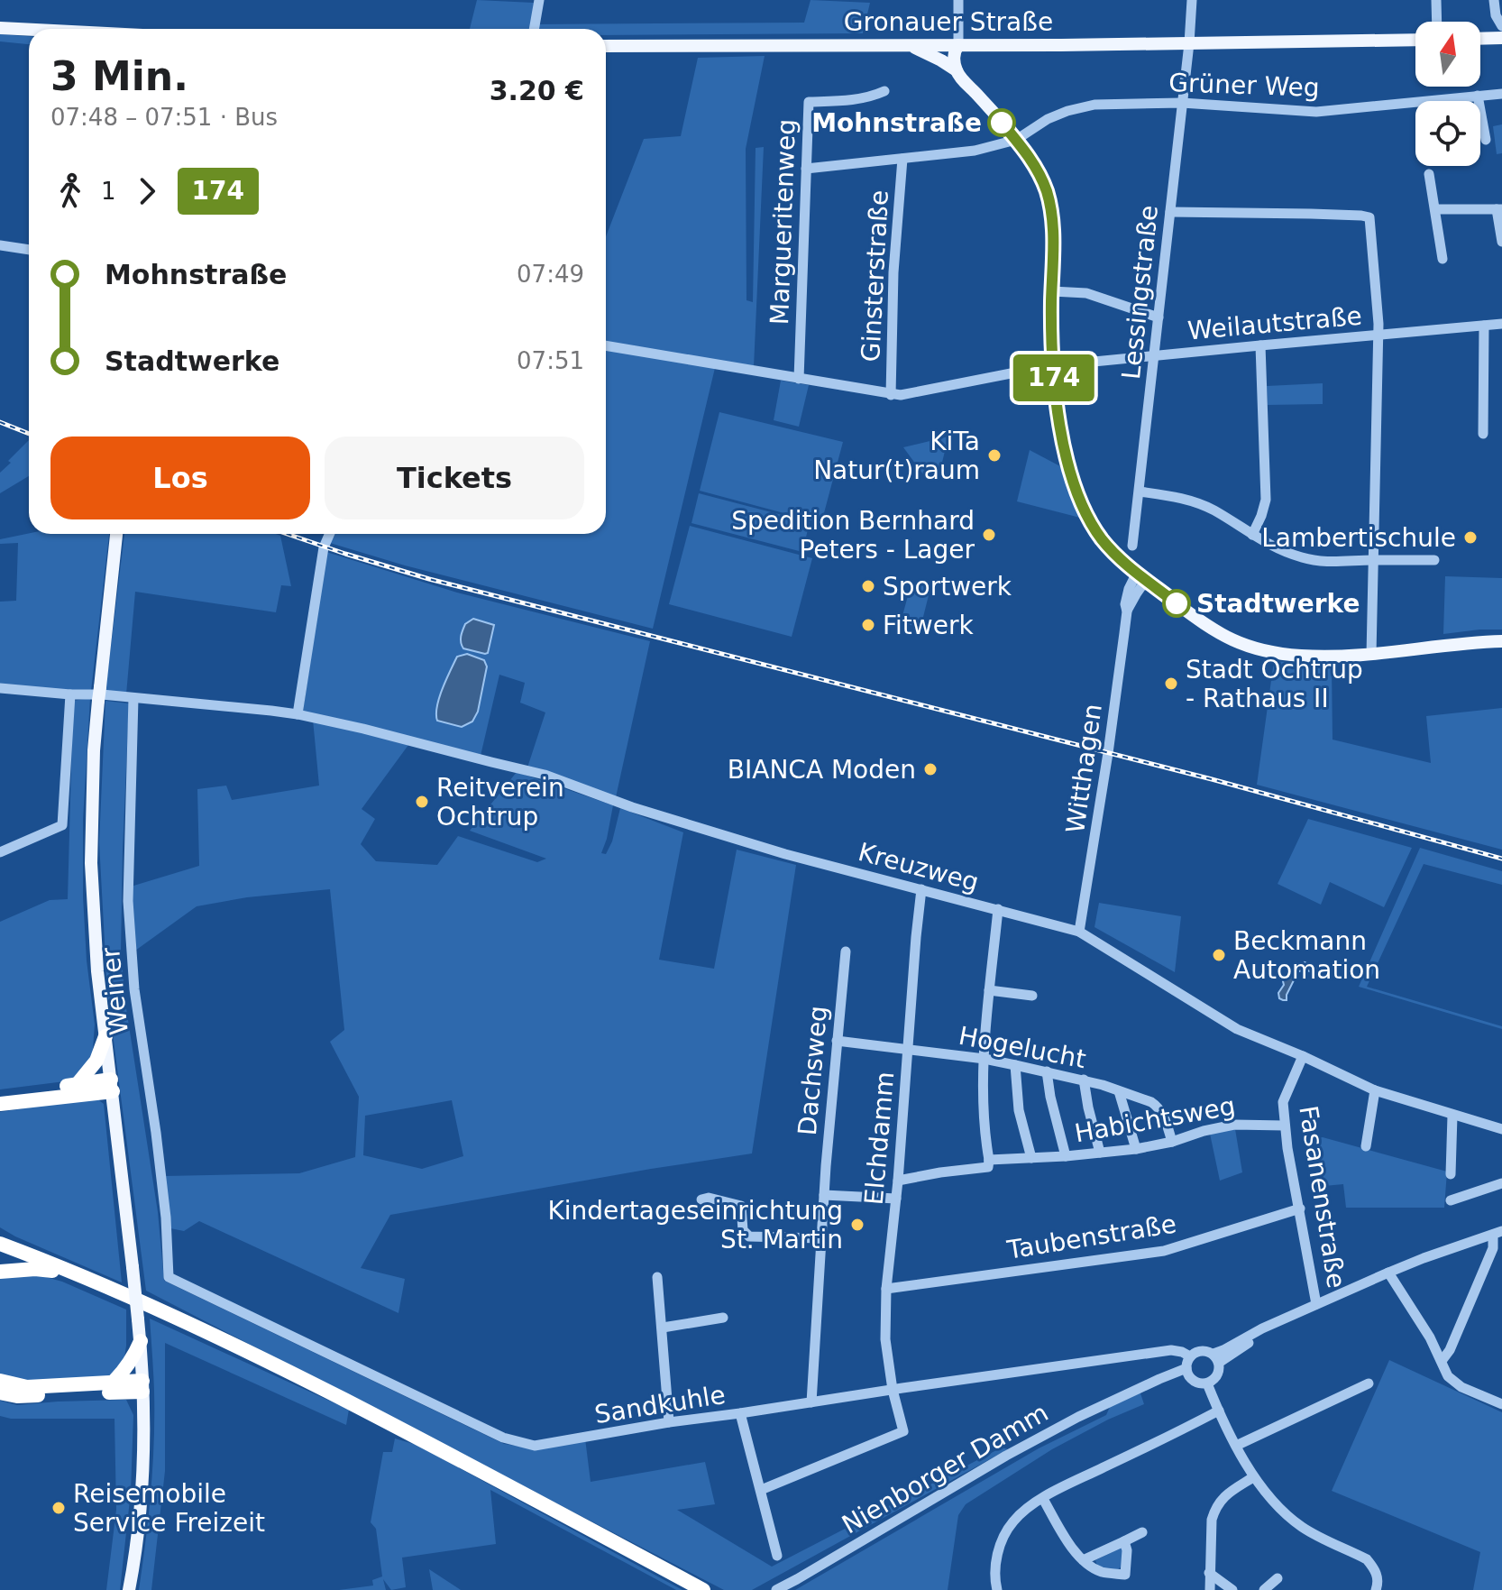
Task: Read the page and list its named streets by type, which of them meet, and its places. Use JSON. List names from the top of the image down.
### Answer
{
  "streets": {
    "main road": ["Gronauer Straße"],
    "street": [
      "Grüner Weg",
      "Margueritenweg",
      "Ginsterstraße",
      "Lessingstraße",
      "Weilautstraße",
      "Witthagen",
      "Kreuzweg",
      "Weiner",
      "Hogelucht",
      "Dachsweg",
      "Habichtsweg",
      "Elchdamm",
      "Fasanenstraße",
      "Taubenstraße",
      "Sandkuhle",
      "Nienborger Damm"
    ]
  },
  "crossings": [
    ["Gronauer Straße", "Lessingstraße"],
    ["Grüner Weg", "Lessingstraße"],
    ["Margueritenweg", "Weilautstraße"],
    ["Ginsterstraße", "Weilautstraße"],
    ["Lessingstraße", "Weilautstraße"],
    ["Witthagen", "Kreuzweg"],
    ["Kreuzweg", "Elchdamm"],
    ["Kreuzweg", "Fasanenstraße"],
    ["Weiner", "Sandkuhle"],
    ["Hogelucht", "Dachsweg"],
    ["Hogelucht", "Habichtsweg"],
    ["Hogelucht", "Elchdamm"],
    ["Dachsweg", "Sandkuhle"],
    ["Habichtsweg", "Elchdamm"],
    ["Habichtsweg", "Fasanenstraße"],
    ["Elchdamm", "Taubenstraße"],
    ["Elchdamm", "Sandkuhle"],
    ["Fasanenstraße", "Taubenstraße"],
    ["Sandkuhle", "Nienborger Damm"]
  ],
  "places": [
    "Mohnstraße",
    "KiTa Natur(t)raum",
    "Spedition Bernhard Peters - Lager",
    "Lambertischule",
    "Sportwerk",
    "Stadtwerke",
    "Fitwerk",
    "Stadt Ochtrup - Rathaus II",
    "BIANCA Moden",
    "Reitverein Ochtrup",
    "Beckmann Automation",
    "Kindertageseinrichtung St. Martin",
    "Reisemobile Service Freizeit"
  ],
  "lines": ["bus line 174"],
  "north": "top",
  "page": {
    "on_map": "174",
    "heading": ["3 Min.", "07:48 – 07:51 · Bus", "3.20 €"],
    "legs": ["1", "174"],
    "list": [
      {
        "name": "Mohnstraße",
        "value": "07:49"
      },
      {
        "name": "Stadtwerke",
        "value": "07:51"
      }
    ],
    "buttons": ["Los", "Tickets"]
  }
}
